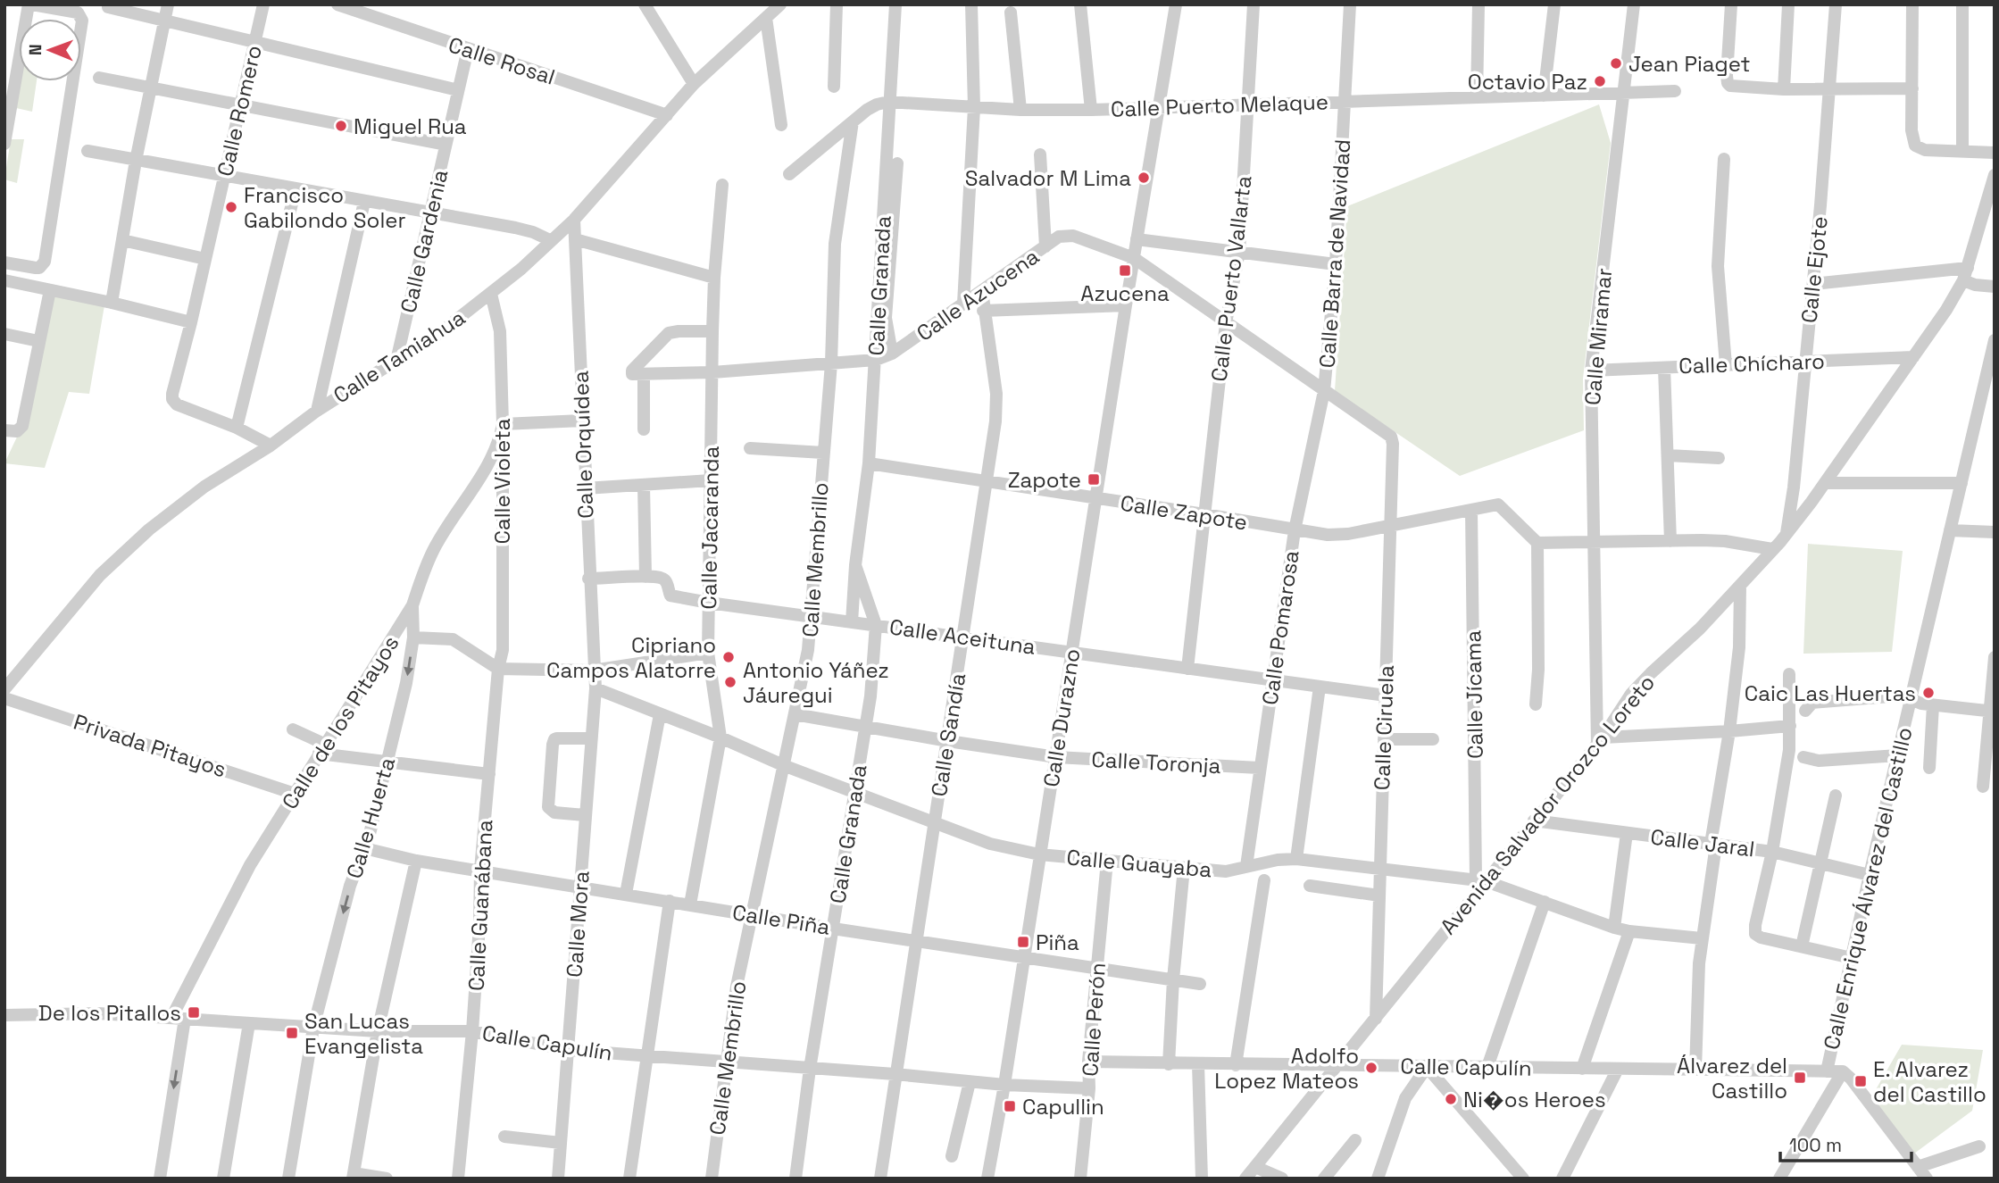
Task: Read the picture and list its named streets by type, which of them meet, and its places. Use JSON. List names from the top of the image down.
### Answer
{
  "streets": {
    "street": [
      "Calle Rosal",
      "Calle Puerto Melaque",
      "Calle Romero",
      "Calle Gardenia",
      "Calle Barra de Navidad",
      "Calle Ejote",
      "Calle Puerto Vallarta",
      "Calle Granada",
      "Calle Azucena",
      "Calle Miramar",
      "Calle Tamiahua",
      "Calle Chícharo",
      "Calle Orquídea",
      "Calle Violeta",
      "Calle Zapote",
      "Calle Jacaranda",
      "Calle Membrillo",
      "Calle Pomarosa",
      "Calle Aceituna",
      "Calle Jícama",
      "Calle Durazno",
      "Calle de los Pitayos",
      "Calle Ciruela",
      "Calle Sandía",
      "Privada Pitayos",
      "Calle Toronja",
      "Avenida Salvador Orozco Loreto",
      "Calle Huerta",
      "Calle Jaral",
      "Calle Guayaba",
      "Calle Enrique Álvarez del Castillo",
      "Calle Guanábana",
      "Calle Piña",
      "Calle Mora",
      "Calle Perón",
      "Calle Capulín"
    ]
  },
  "crossings": [
    ["Calle Rosal", "Calle Gardenia"],
    ["Calle Rosal", "Calle Tamiahua"],
    ["Calle Puerto Melaque", "Calle Barra de Navidad"],
    ["Calle Puerto Melaque", "Calle Puerto Vallarta"],
    ["Calle Puerto Melaque", "Calle Granada"],
    ["Calle Puerto Melaque", "Calle Miramar"],
    ["Calle Puerto Melaque", "Calle Membrillo"],
    ["Calle Puerto Melaque", "Calle Durazno"],
    ["Calle Gardenia", "Calle Tamiahua"],
    ["Calle Barra de Navidad", "Calle Azucena"],
    ["Calle Barra de Navidad", "Calle Pomarosa"],
    ["Calle Ejote", "Calle Chícharo"],
    ["Calle Ejote", "Avenida Salvador Orozco Loreto"],
    ["Calle Puerto Vallarta", "Calle Azucena"],
    ["Calle Puerto Vallarta", "Calle Zapote"],
    ["Calle Granada", "Calle Azucena"],
    ["Calle Granada", "Calle Zapote"],
    ["Calle Granada", "Calle Aceituna"],
    ["Calle Granada", "Calle Toronja"],
    ["Calle Granada", "Calle Guayaba"],
    ["Calle Granada", "Calle Piña"],
    ["Calle Granada", "Calle Capulín"],
    ["Calle Azucena", "Calle Jacaranda"],
    ["Calle Azucena", "Calle Membrillo"],
    ["Calle Azucena", "Calle Pomarosa"],
    ["Calle Azucena", "Calle Durazno"],
    ["Calle Azucena", "Calle Ciruela"],
    ["Calle Azucena", "Calle Sandía"],
    ["Calle Miramar", "Calle Chícharo"],
    ["Calle Miramar", "Avenida Salvador Orozco Loreto"],
    ["Calle Tamiahua", "Calle Orquídea"],
    ["Calle Tamiahua", "Calle Violeta"],
    ["Calle Chícharo", "Avenida Salvador Orozco Loreto"],
    ["Calle Orquídea", "Calle Mora"],
    ["Calle Violeta", "Calle de los Pitayos"],
    ["Calle Violeta", "Calle Guanábana"],
    ["Calle Zapote", "Calle Pomarosa"],
    ["Calle Zapote", "Calle Jícama"],
    ["Calle Zapote", "Calle Durazno"],
    ["Calle Zapote", "Calle Ciruela"],
    ["Calle Zapote", "Calle Sandía"],
    ["Calle Jacaranda", "Calle Aceituna"],
    ["Calle Jacaranda", "Calle Guayaba"],
    ["Calle Jacaranda", "Calle Piña"],
    ["Calle Membrillo", "Calle Aceituna"],
    ["Calle Membrillo", "Calle Toronja"],
    ["Calle Membrillo", "Calle Guayaba"],
    ["Calle Membrillo", "Calle Piña"],
    ["Calle Membrillo", "Calle Capulín"],
    ["Calle Pomarosa", "Calle Aceituna"],
    ["Calle Pomarosa", "Calle Toronja"],
    ["Calle Pomarosa", "Calle Guayaba"],
    ["Calle Aceituna", "Calle Durazno"],
    ["Calle Aceituna", "Calle Ciruela"],
    ["Calle Aceituna", "Calle Sandía"],
    ["Calle Jícama", "Avenida Salvador Orozco Loreto"],
    ["Calle Jícama", "Calle Guayaba"],
    ["Calle Durazno", "Calle Toronja"],
    ["Calle Durazno", "Calle Guayaba"],
    ["Calle Durazno", "Calle Piña"],
    ["Calle Durazno", "Calle Capulín"],
    ["Calle de los Pitayos", "Privada Pitayos"],
    ["Calle de los Pitayos", "Calle Huerta"],
    ["Calle de los Pitayos", "Calle Capulín"],
    ["Calle Ciruela", "Avenida Salvador Orozco Loreto"],
    ["Calle Ciruela", "Calle Guayaba"],
    ["Calle Sandía", "Calle Toronja"],
    ["Calle Sandía", "Calle Guayaba"],
    ["Calle Sandía", "Calle Piña"],
    ["Calle Sandía", "Calle Capulín"],
    ["Avenida Salvador Orozco Loreto", "Calle Jaral"],
    ["Avenida Salvador Orozco Loreto", "Calle Guayaba"],
    ["Avenida Salvador Orozco Loreto", "Calle Capulín"],
    ["Calle Huerta", "Calle Piña"],
    ["Calle Huerta", "Calle Capulín"],
    ["Calle Jaral", "Calle Enrique Álvarez del Castillo"],
    ["Calle Guayaba", "Calle Mora"],
    ["Calle Guayaba", "Calle Perón"],
    ["Calle Enrique Álvarez del Castillo", "Calle Capulín"],
    ["Calle Guanábana", "Calle Piña"],
    ["Calle Guanábana", "Calle Capulín"],
    ["Calle Piña", "Calle Mora"],
    ["Calle Piña", "Calle Perón"],
    ["Calle Mora", "Calle Capulín"],
    ["Calle Perón", "Calle Capulín"]
  ],
  "places": {
    "other": [
      "Jean Piaget",
      "Octavio Paz",
      "Miguel Rua",
      "Salvador M Lima",
      "Francisco Gabilondo Soler",
      "Cipriano Campos Alatorre",
      "Antonio Yáñez Jáuregui",
      "Caic Las Huertas",
      "Adolfo Lopez Mateos",
      "Ni�os Heroes"
    ],
    "transit": [
      "Azucena",
      "Zapote",
      "Piña",
      "De los Pitallos",
      "San Lucas Evangelista",
      "Álvarez del Castillo",
      "E. Alvarez del Castillo",
      "Capullin"
    ]
  },
  "scale_bar": "100 m",
  "north": "left"
}
